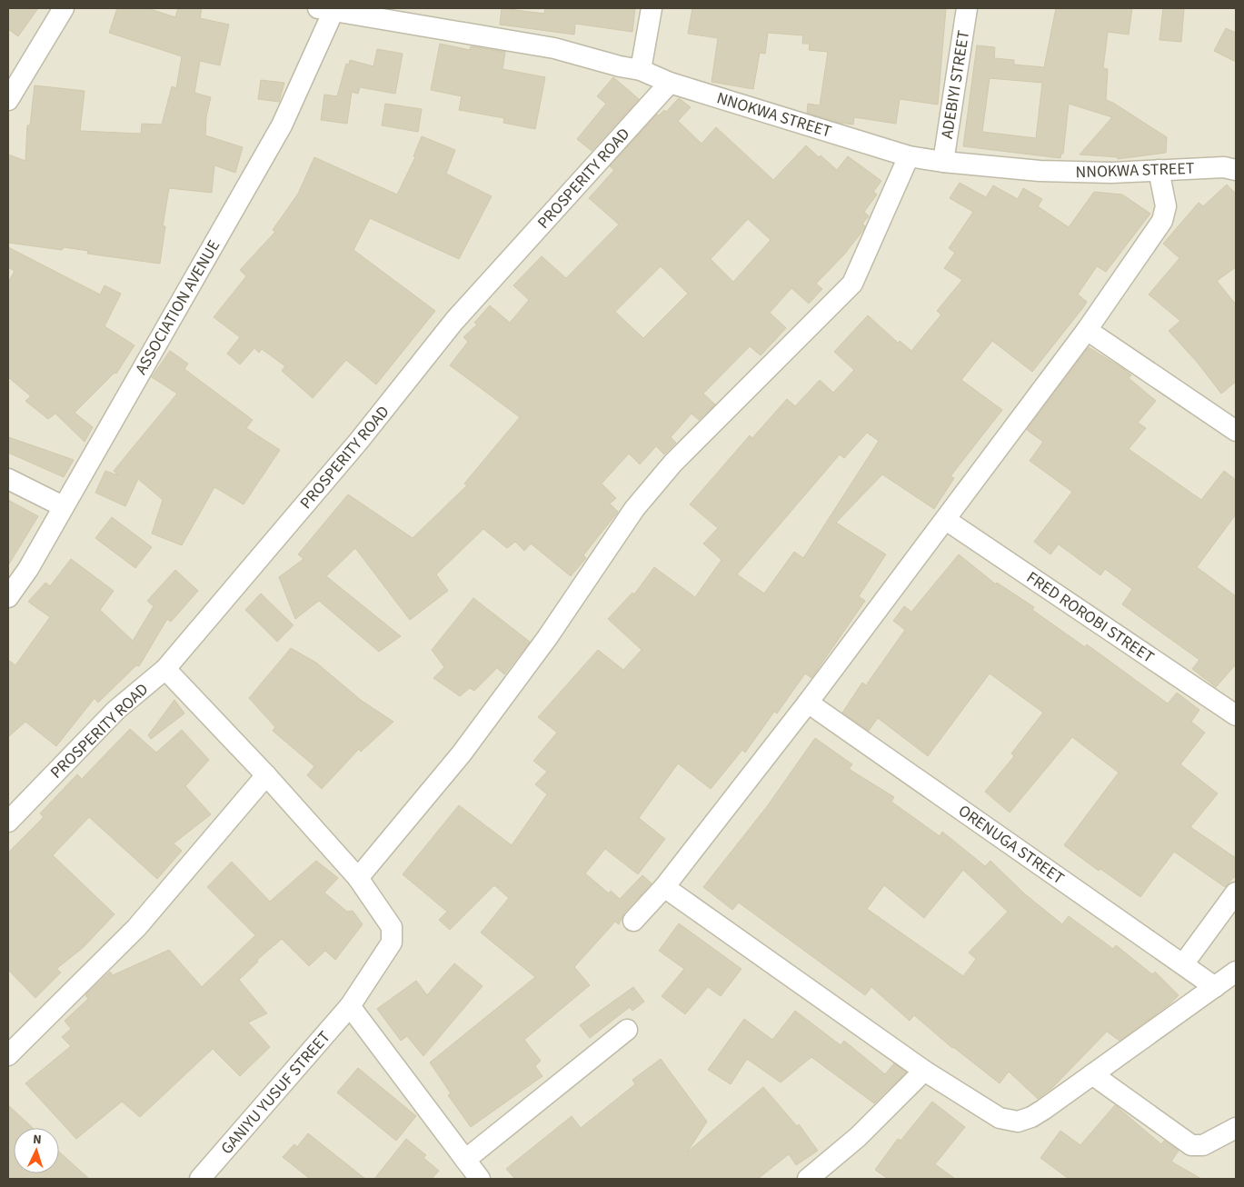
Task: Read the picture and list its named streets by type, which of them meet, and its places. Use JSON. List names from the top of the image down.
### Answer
{
  "streets": {
    "street": [
      "ADEBIYI STREET",
      "NNOKWA STREET",
      "PROSPERITY ROAD",
      "ASSOCIATION AVENUE",
      "FRED ROROBI STREET",
      "ORENUGA STREET",
      "GANIYU YUSUF STREET"
    ]
  },
  "crossings": [
    ["ADEBIYI STREET", "NNOKWA STREET"],
    ["NNOKWA STREET", "PROSPERITY ROAD"],
    ["NNOKWA STREET", "ASSOCIATION AVENUE"],
    ["PROSPERITY ROAD", "GANIYU YUSUF STREET"]
  ],
  "north": "top"
}
